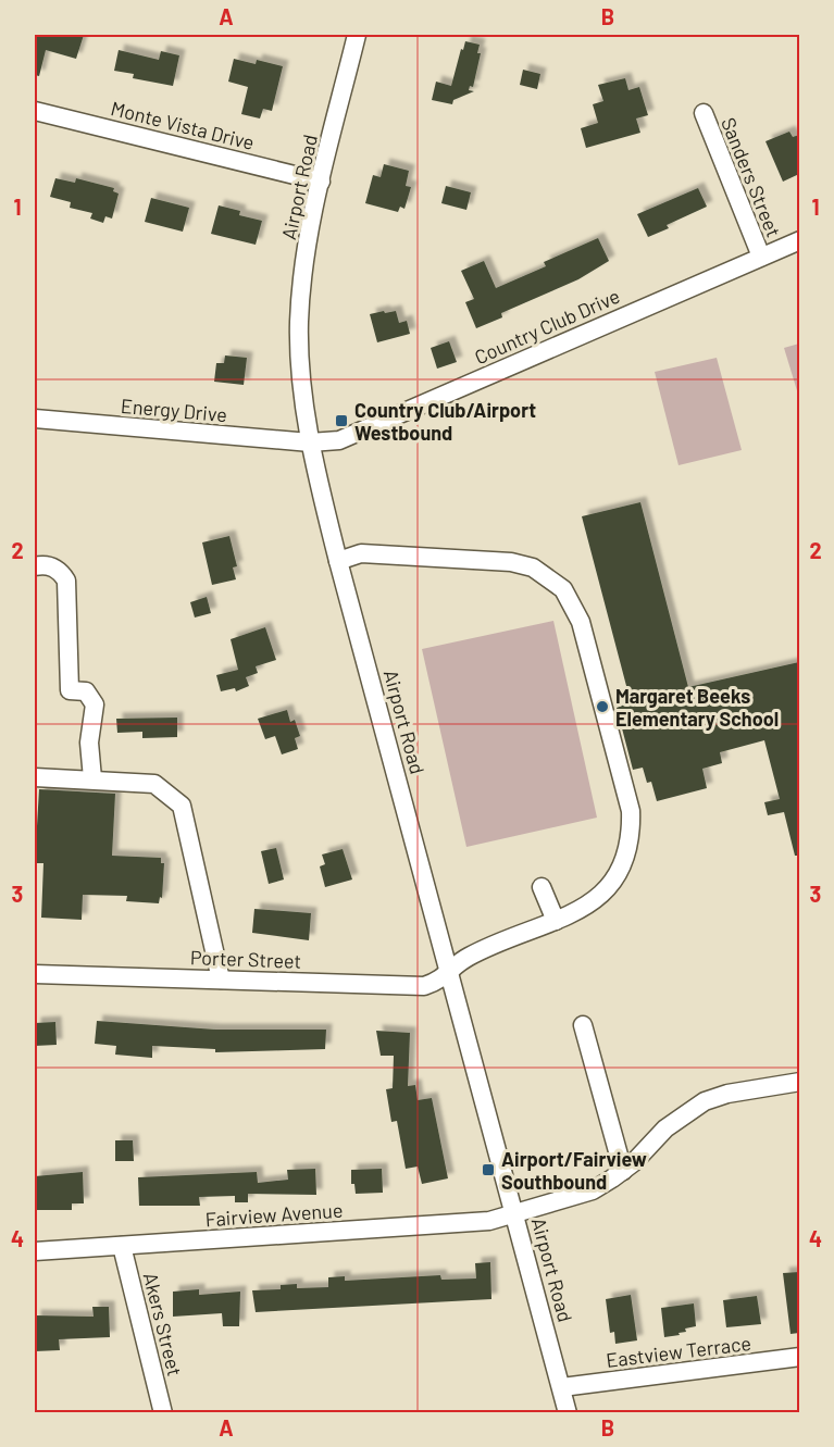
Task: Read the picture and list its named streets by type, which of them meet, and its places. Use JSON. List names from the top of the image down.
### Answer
{
  "streets": {
    "street": [
      "Monte Vista Drive",
      "Sanders Street",
      "Airport Road",
      "Country Club Drive",
      "Energy Drive",
      "Porter Street",
      "Fairview Avenue",
      "Akers Street",
      "Eastview Terrace"
    ]
  },
  "crossings": [
    ["Monte Vista Drive", "Airport Road"],
    ["Sanders Street", "Country Club Drive"],
    ["Airport Road", "Country Club Drive"],
    ["Airport Road", "Energy Drive"],
    ["Airport Road", "Porter Street"],
    ["Airport Road", "Fairview Avenue"],
    ["Airport Road", "Eastview Terrace"],
    ["Country Club Drive", "Energy Drive"],
    ["Fairview Avenue", "Akers Street"]
  ],
  "places": {
    "transit": ["Country Club/Airport Westbound", "Airport/Fairview Southbound"],
    "other": ["Margaret Beeks Elementary School"]
  },
  "grid": {
    "columns": ["A", "B"],
    "rows": [
      "1",
      "2",
      "3",
      "4"
    ]
  }
}
